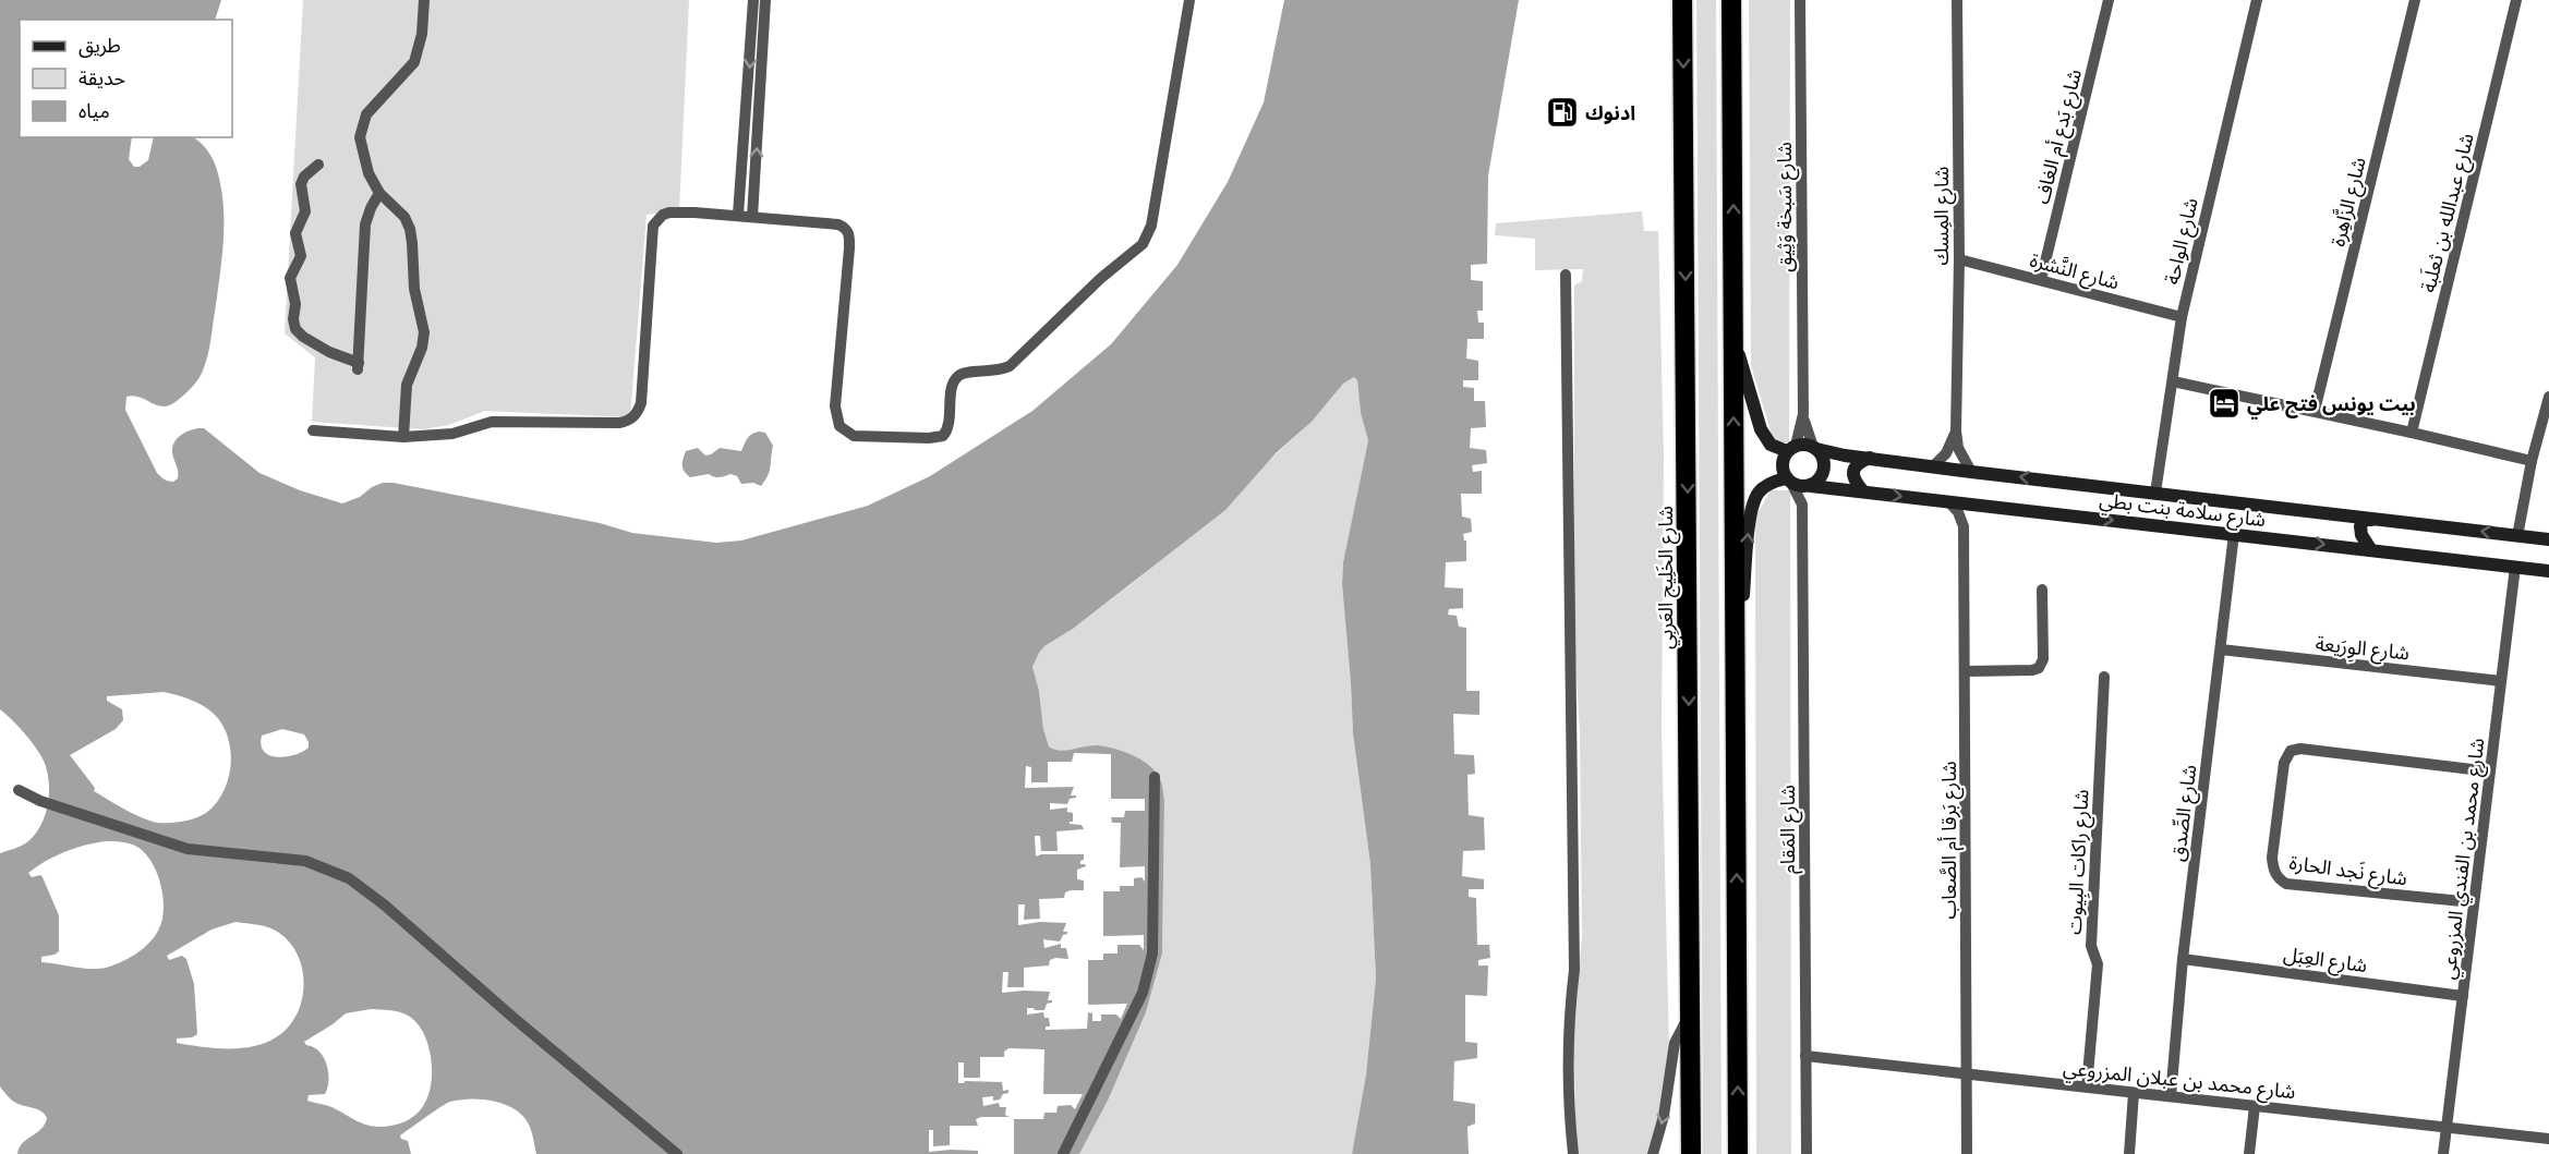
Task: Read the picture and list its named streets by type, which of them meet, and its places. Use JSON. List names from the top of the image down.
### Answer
{
  "streets": {
    "highway": ["شارع الخَلِيج العَربِي"],
    "main road": ["شارع سلامة بنت بطي"],
    "street": [
      "شارع بَدع أم الغاف",
      "شارع الزَّاهِرة",
      "شارع سَبخة وَثِيق",
      "شارع عبدالله بن ثعلَبة",
      "شارع المِسك",
      "شارع الواحة",
      "شارع النَّشرة",
      "شارع الوِرَيعة",
      "شارع الصِّدق",
      "شارع المَقام",
      "شارع بَرقا أم الصَّعاب",
      "شارع محمد بن الفندي المزروعي",
      "شارع راكات البِيوت",
      "شارع نَجد الحارة",
      "شارع العِبَل",
      "شارع محمد بن عبلان المزروعي"
    ]
  },
  "crossings": [
    ["شارع بَدع أم الغاف", "شارع النَّشرة"],
    ["شارع سَبخة وَثِيق", "شارع سلامة بنت بطي"],
    ["شارع سَبخة وَثِيق", "شارع المَقام"],
    ["شارع المِسك", "شارع النَّشرة"],
    ["شارع المِسك", "شارع سلامة بنت بطي"],
    ["شارع الواحة", "شارع النَّشرة"],
    ["شارع الواحة", "شارع سلامة بنت بطي"],
    ["شارع سلامة بنت بطي", "شارع الصِّدق"],
    ["شارع سلامة بنت بطي", "شارع المَقام"],
    ["شارع سلامة بنت بطي", "شارع محمد بن الفندي المزروعي"],
    ["شارع الوِرَيعة", "شارع الصِّدق"],
    ["شارع الوِرَيعة", "شارع محمد بن الفندي المزروعي"],
    ["شارع الصِّدق", "شارع العِبَل"],
    ["شارع الصِّدق", "شارع محمد بن عبلان المزروعي"],
    ["شارع المَقام", "شارع محمد بن عبلان المزروعي"],
    ["شارع بَرقا أم الصَّعاب", "شارع محمد بن عبلان المزروعي"],
    ["شارع محمد بن الفندي المزروعي", "شارع نَجد الحارة"],
    ["شارع محمد بن الفندي المزروعي", "شارع العِبَل"],
    ["شارع محمد بن الفندي المزروعي", "شارع محمد بن عبلان المزروعي"],
    ["شارع راكات البِيوت", "شارع محمد بن عبلان المزروعي"]
  ],
  "places": {
    "fuel station": ["ادنوك"],
    "hotel": ["بيت يونس فتح علي"]
  },
  "legend": ["طريق", "حديقة", "مياه"]
}
